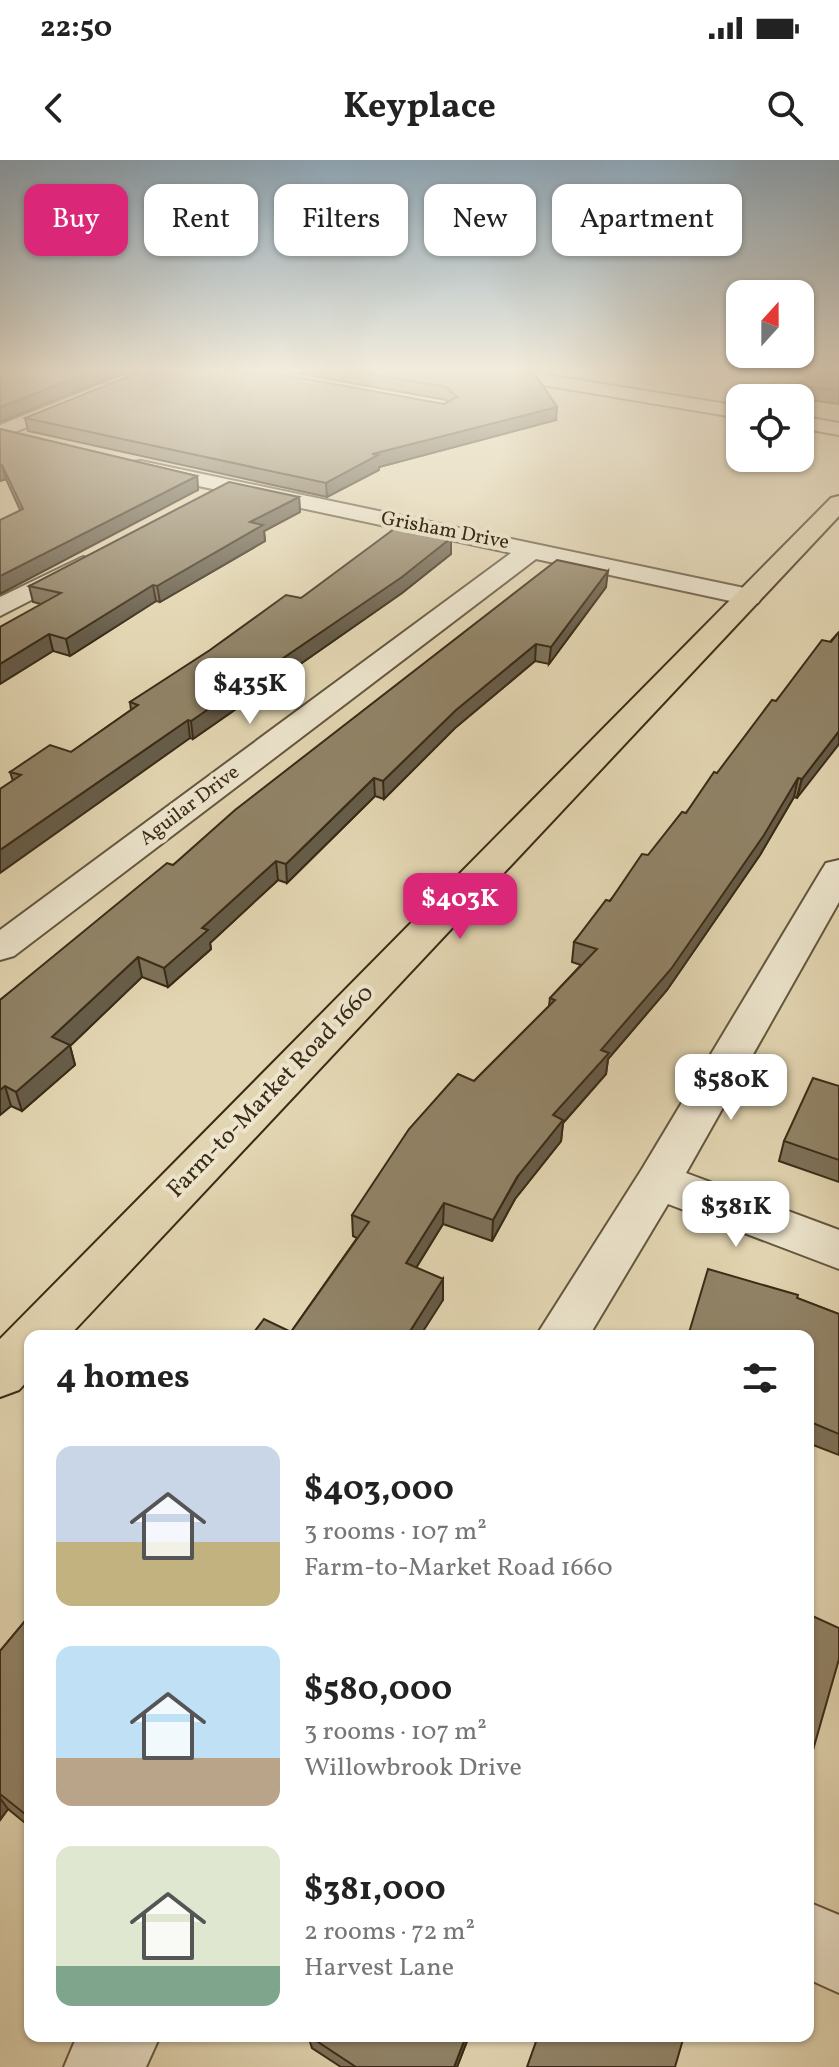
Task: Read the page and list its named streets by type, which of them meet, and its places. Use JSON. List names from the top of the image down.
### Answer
{
  "streets": {
    "main road": ["Farm-to-Market Road 1660"],
    "street": ["Grisham Drive", "Aguilar Drive"]
  },
  "crossings": [
    ["Grisham Drive", "Aguilar Drive"],
    ["Grisham Drive", "Farm-to-Market Road 1660"]
  ],
  "north": "top",
  "page": {
    "status": "22:50",
    "header": "Keyplace",
    "chip": [
      "Buy",
      "Rent",
      "Filters",
      "New",
      "Apartment"
    ],
    "price": [
      "$435K",
      "$403K",
      "$580K",
      "$381K"
    ],
    "heading": "4 homes",
    "list": [
      {
        "name": "$403,000",
        "note": "3 rooms · 107 m² · Farm-to-Market Road 1660"
      },
      {
        "name": "$580,000",
        "note": "3 rooms · 107 m² · Willowbrook Drive"
      },
      {
        "name": "$381,000",
        "note": "2 rooms · 72 m² · Harvest Lane"
      }
    ]
  }
}
